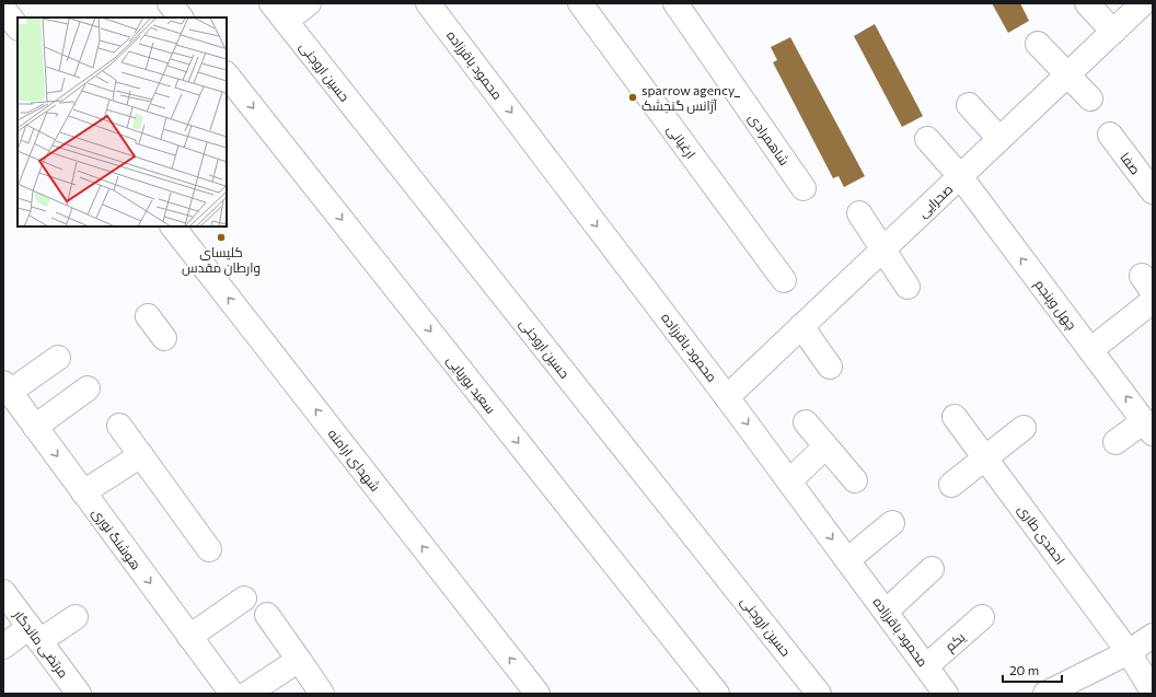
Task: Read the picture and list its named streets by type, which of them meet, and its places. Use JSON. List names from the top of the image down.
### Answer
{
  "streets": {
    "street": [
      "محمود باقرزاده",
      "حسین اروجنی",
      "شاهمرادی",
      "ارغیانی",
      "صفا",
      "صحرایی",
      "چهل وپنجم",
      "سعید بوریایی",
      "شهدای ارامنه",
      "احمدی طاری",
      "هوشنگ نوری",
      "یکم",
      "مرتضی ماندگار"
    ]
  },
  "crossings": [
    ["محمود باقرزاده", "صحرایی"],
    ["محمود باقرزاده", "یکم"],
    ["صحرایی", "چهل وپنجم"]
  ],
  "one_way": ["چهل وپنجم", "سعید بوریایی"],
  "places": ["sparrow agency_ آژانس گنجشک", "کلیسای وارطان مقدس"],
  "scale_bar": "20 m"
}
